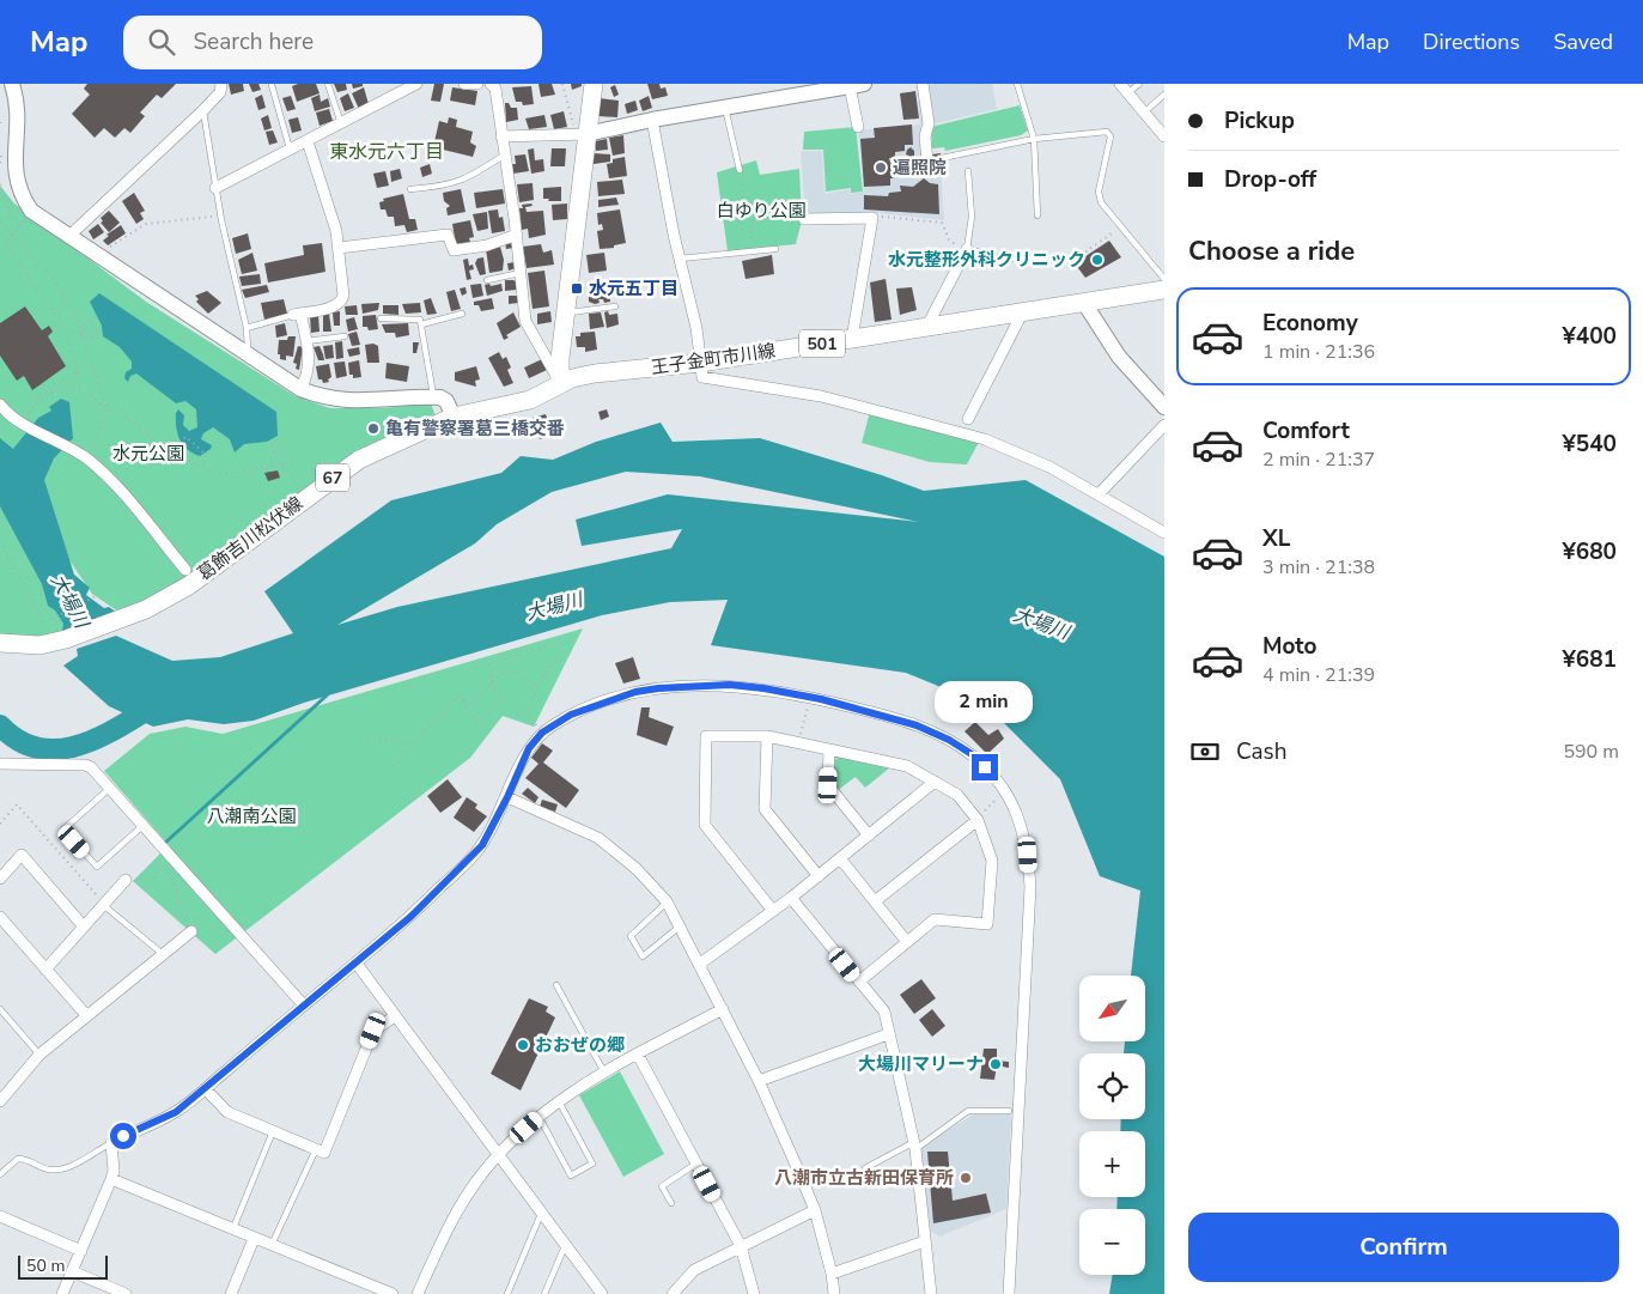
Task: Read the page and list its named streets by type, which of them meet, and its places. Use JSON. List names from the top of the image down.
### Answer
{
  "streets": {
    "main road": [
      "501",
      "王子金町市川線",
      "67",
      "葛飾吉川松伏線"
    ]
  },
  "crossings": [
    ["王子金町市川線", "葛飾吉川松伏線"]
  ],
  "districts": ["東水元六丁目"],
  "water": ["大場川"],
  "parks": ["白ゆり公園", "水元公園", "八潮南公園"],
  "places": {
    "other": [
      "遍照院",
      "水元整形外科クリニック",
      "亀有警察署葛三橋交番",
      "おおぜの郷",
      "大場川マリーナ",
      "八潮市立古新田保育所"
    ],
    "transit": ["水元五丁目"]
  },
  "scale_bar": "50 m",
  "north": "bottom left",
  "page": {
    "header": "Map",
    "search": "Search here",
    "nav": ["Map", "Directions", "Saved"],
    "banner": ["Pickup", "Drop-off"],
    "heading": "Choose a ride",
    "list": [
      {
        "name": "Economy",
        "note": "1 min · 21:36",
        "value": "¥400"
      },
      {
        "name": "Comfort",
        "note": "2 min · 21:37",
        "value": "¥540"
      },
      {
        "name": "XL",
        "note": "3 min · 21:38",
        "value": "¥680"
      },
      {
        "name": "Moto",
        "note": "4 min · 21:39",
        "value": "¥681"
      }
    ],
    "bubble": "2 min",
    "pay": ["Cash", "590 m"],
    "map_buttons": ["+", "−"],
    "buttons": "Confirm",
    "scale": "50 m"
  }
}
